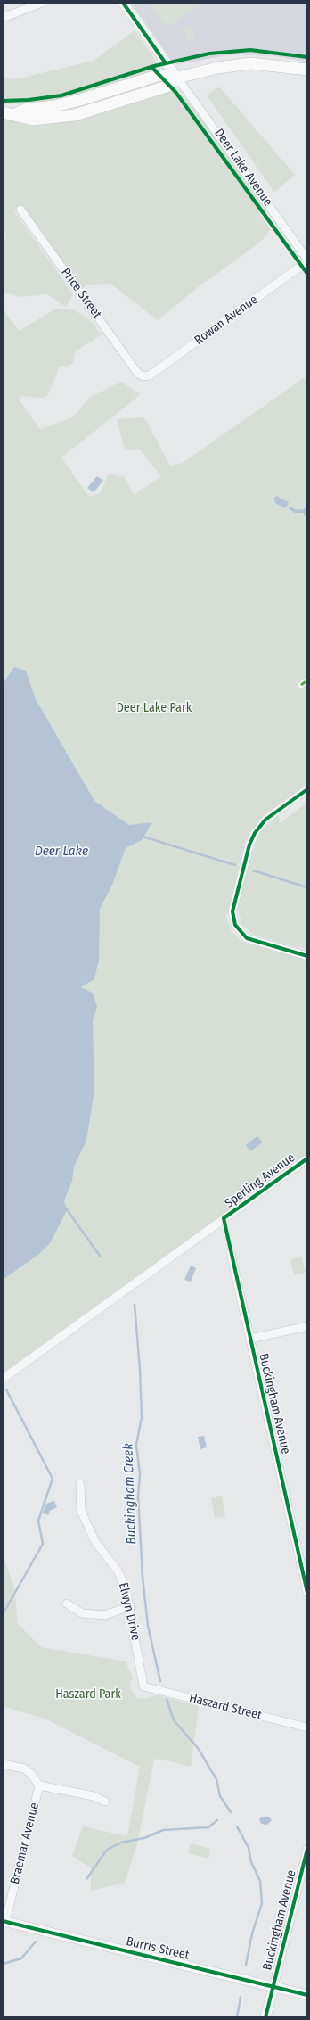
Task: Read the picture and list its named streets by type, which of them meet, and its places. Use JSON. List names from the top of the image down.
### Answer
{
  "streets": {
    "street": [
      "Deer Lake Avenue",
      "Price Street",
      "Rowan Avenue",
      "Sperling Avenue",
      "Buckingham Avenue",
      "Elwyn Drive",
      "Haszard Street",
      "Braemar Avenue",
      "Burris Street"
    ]
  },
  "crossings": [
    ["Deer Lake Avenue", "Rowan Avenue"],
    ["Price Street", "Rowan Avenue"],
    ["Buckingham Avenue", "Burris Street"],
    ["Elwyn Drive", "Haszard Street"],
    ["Braemar Avenue", "Burris Street"]
  ],
  "water": ["Deer Lake", "Buckingham Creek"],
  "parks": ["Deer Lake Park", "Haszard Park"]
}
